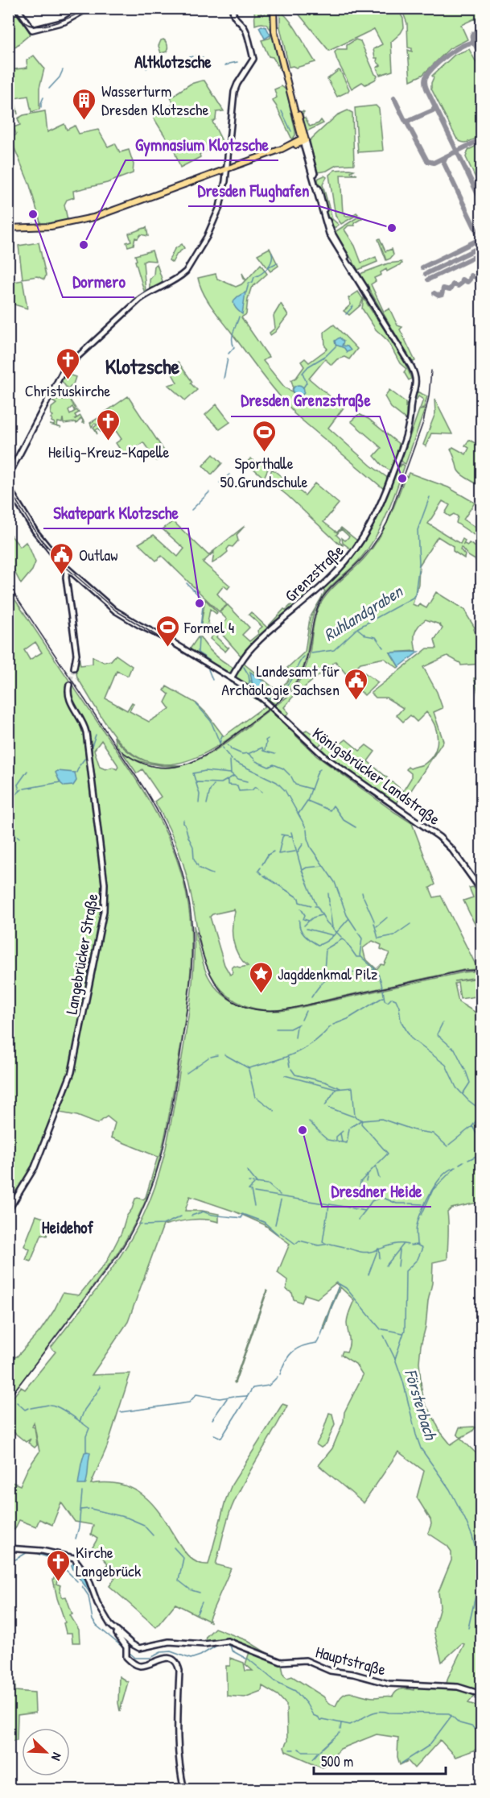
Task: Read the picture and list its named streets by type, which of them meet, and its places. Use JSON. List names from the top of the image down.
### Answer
{
  "streets": {
    "main road": [
      "Grenzstraße",
      "Königsbrücker Landstraße",
      "Langebrücker Straße",
      "Hauptstraße"
    ]
  },
  "crossings": [
    ["Grenzstraße", "Königsbrücker Landstraße"]
  ],
  "districts": ["Altklotzsche", "Klotzsche", "Heidehof"],
  "water": ["Ruhlandgraben", "Försterbach"],
  "places": {
    "building": ["Wasserturm Dresden Klotzsche"],
    "other": [
      "Dormero",
      "Dresden Flughafen",
      "Gymnasium Klotzsche",
      "Dresden Grenzstraße",
      "Skatepark Klotzsche",
      "Dresdner Heide"
    ],
    "church": ["Christuskirche", "Heilig-Kreuz-Kapelle", "Kirche Langebrück"],
    "sports": ["Sporthalle 50.Grundschule", "Formel 4"],
    "public building": ["Outlaw", "Landesamt für Archäologie Sachsen"],
    "place": ["Jagddenkmal Pilz"]
  },
  "scale_bar": "500 m",
  "north": "bottom right"
}
